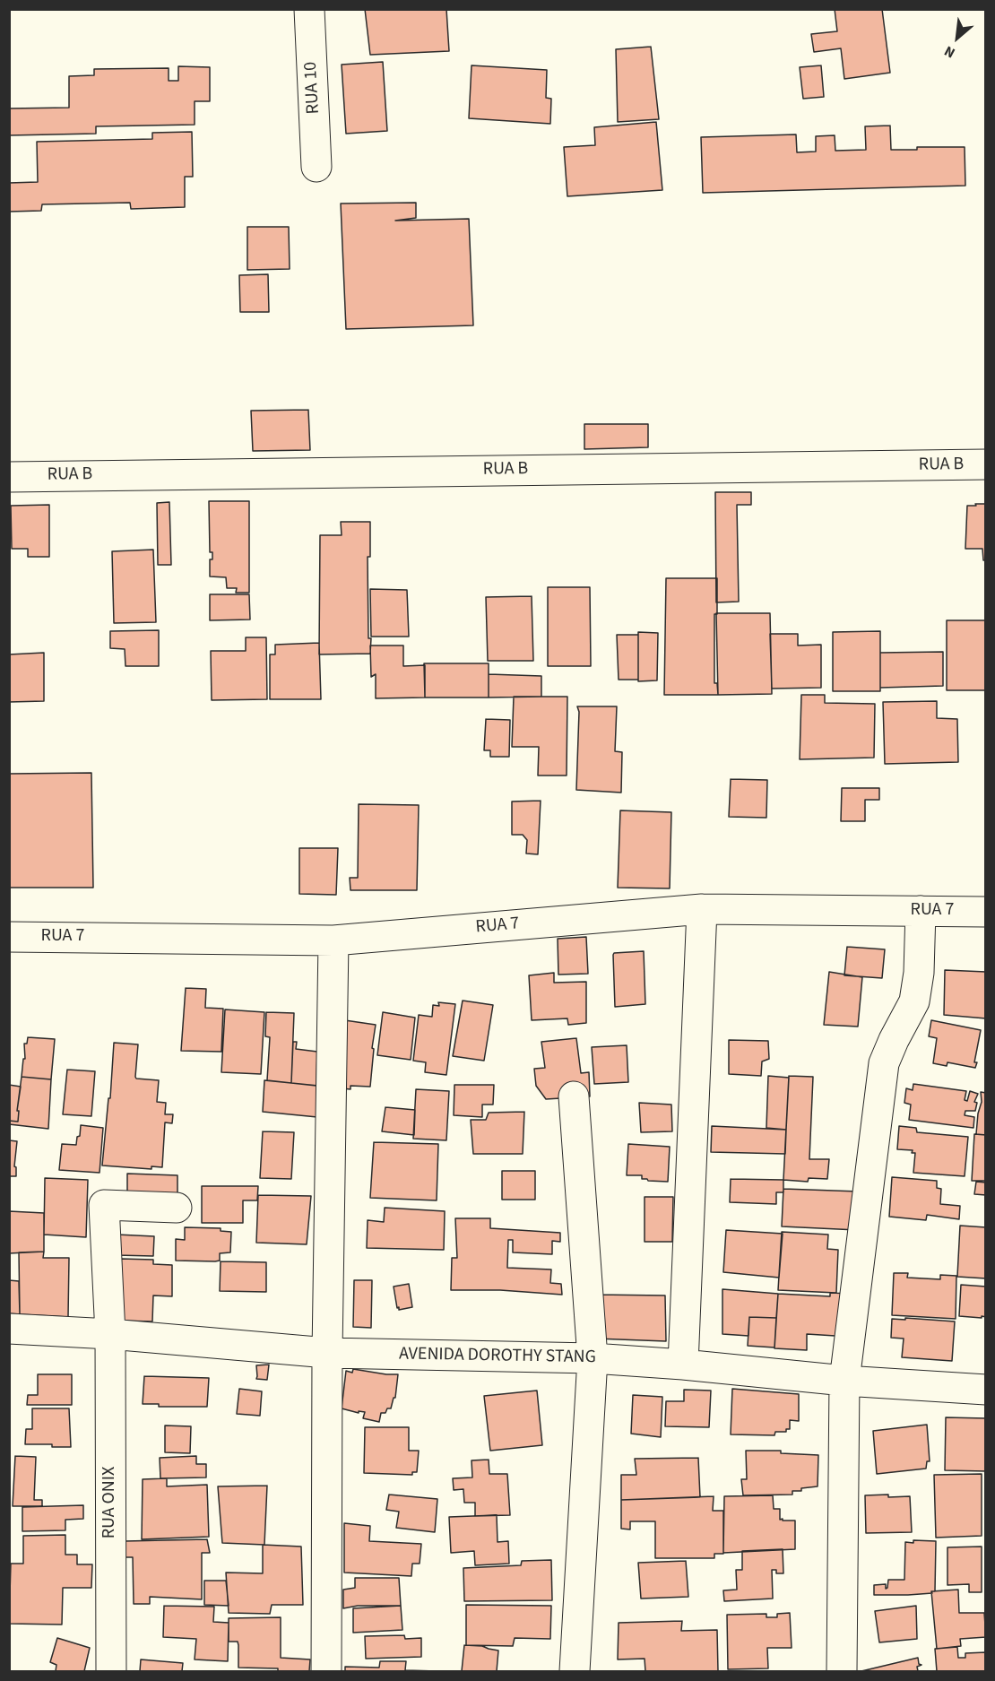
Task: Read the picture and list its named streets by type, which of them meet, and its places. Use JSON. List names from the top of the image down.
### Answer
{
  "streets": {
    "street": [
      "RUA 10",
      "RUA B",
      "RUA 7",
      "AVENIDA DOROTHY STANG",
      "RUA ONIX"
    ]
  },
  "crossings": [
    ["AVENIDA DOROTHY STANG", "RUA ONIX"]
  ],
  "north": "bottom left"
}
